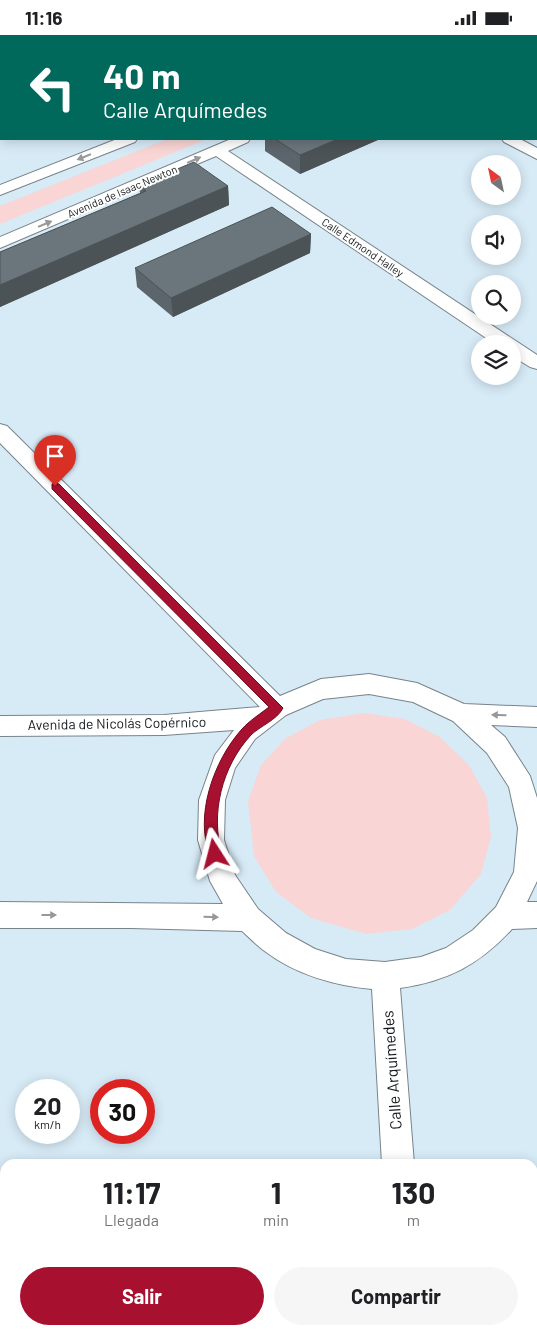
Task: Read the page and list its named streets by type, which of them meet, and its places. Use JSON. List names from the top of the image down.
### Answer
{
  "streets": {
    "street": [
      "Avenida de Isaac Newton",
      "Calle Edmond Halley",
      "Avenida de Nicolás Copérnico",
      "Calle Arquímedes"
    ]
  },
  "crossings": [
    ["Avenida de Isaac Newton", "Calle Edmond Halley"]
  ],
  "north": "top left",
  "page": {
    "status": "11:16",
    "turn": ["40 m", "Calle Arquímedes"],
    "speed": "20 km/h",
    "limit": "30",
    "eta": [
      "11:17",
      "Llegada",
      "1",
      "min",
      "130",
      "m"
    ],
    "buttons": ["Salir", "Compartir"]
  }
}
